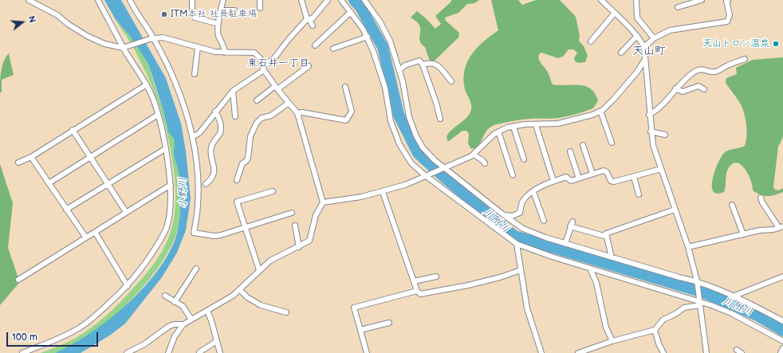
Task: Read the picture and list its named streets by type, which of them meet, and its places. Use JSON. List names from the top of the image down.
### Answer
{
  "districts": ["天山町", "東石井一丁目"],
  "water": ["小野川", "川附川"],
  "places": ["ITM本社 社員駐車場", "天山トロン温泉"],
  "scale_bar": "100 m",
  "north": "right"
}
